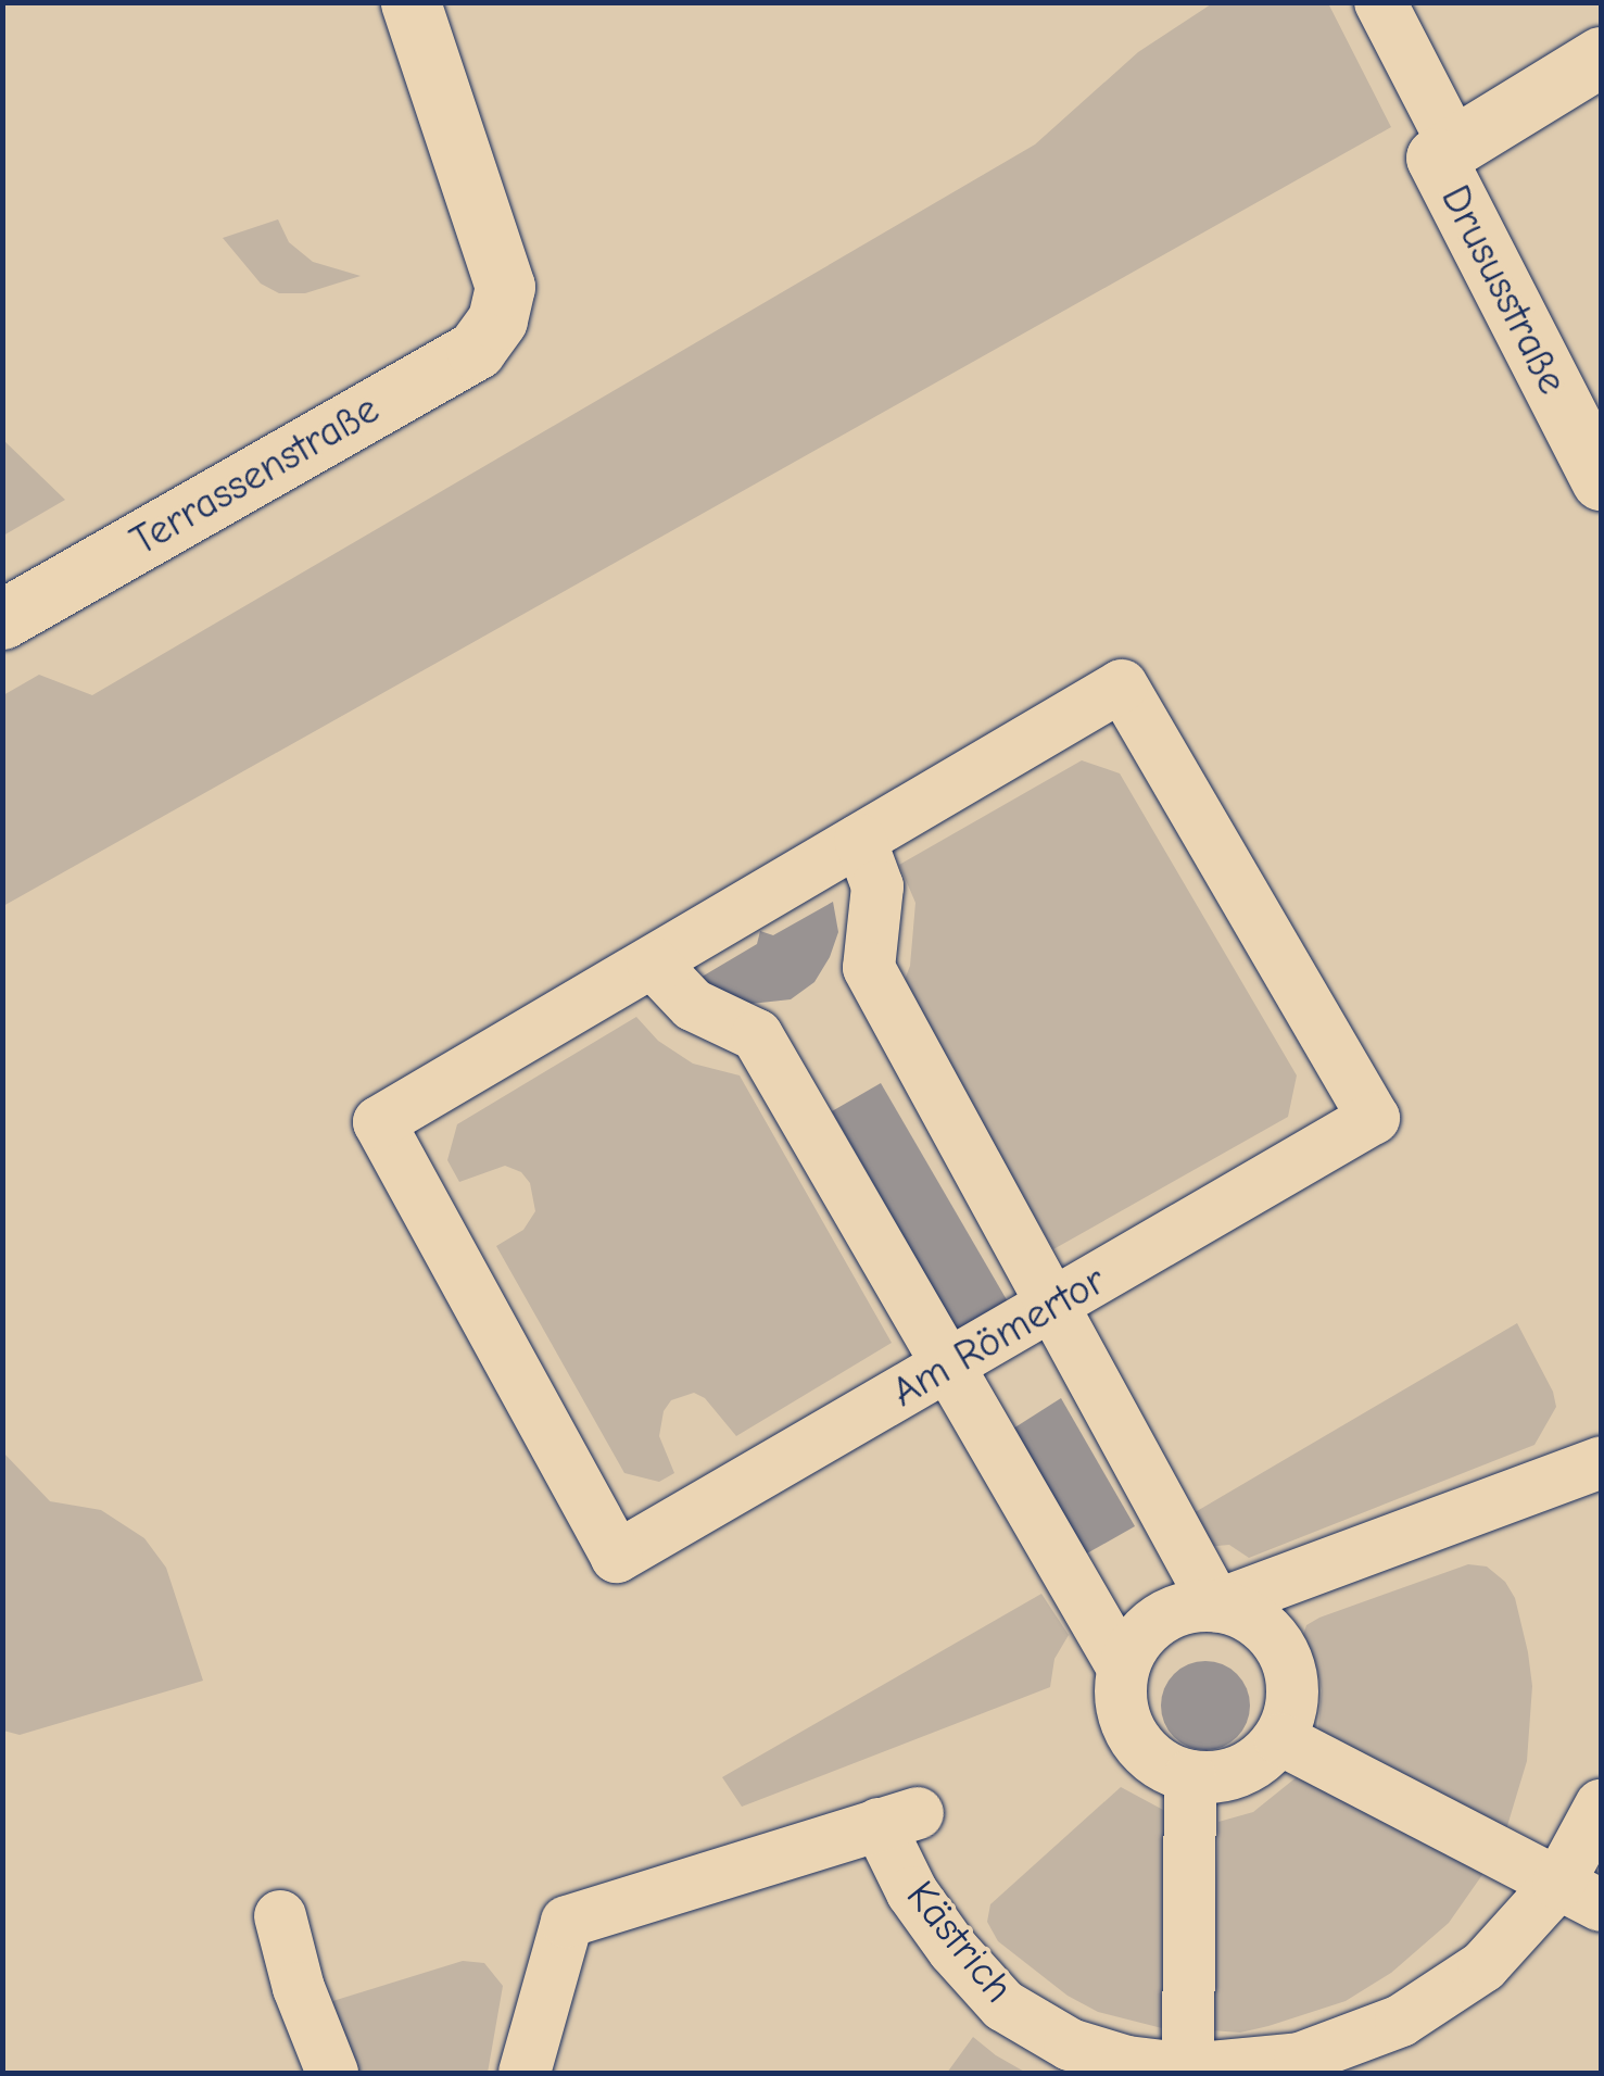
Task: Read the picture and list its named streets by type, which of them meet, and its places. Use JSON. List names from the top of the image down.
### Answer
{
  "streets": {
    "street": ["Drususstraße", "Terrassenstraße"],
    "lane": ["Am Römertor", "Kästrich"]
  }
}
